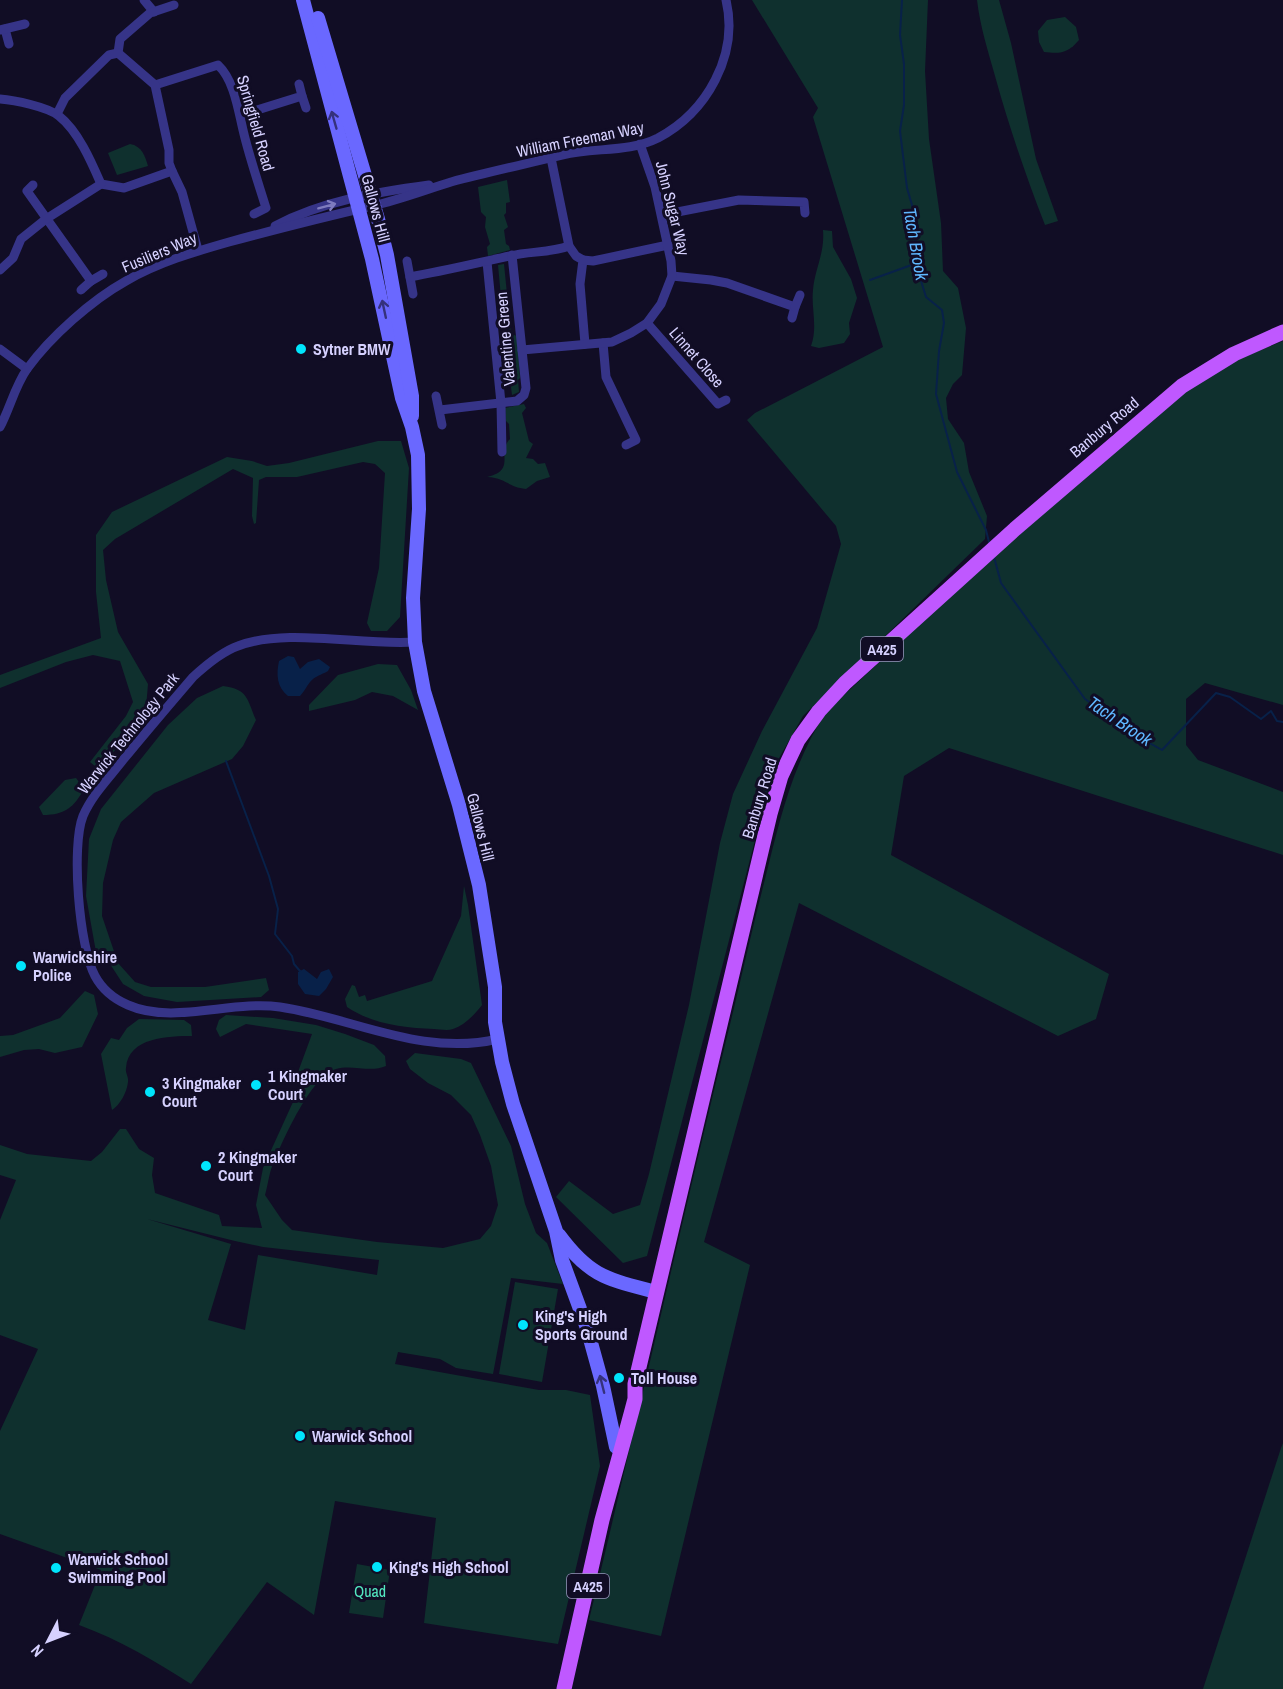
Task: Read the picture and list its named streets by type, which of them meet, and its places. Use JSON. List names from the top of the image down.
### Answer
{
  "streets": {
    "main road": ["Banbury Road", "A425"],
    "street": [
      "Springfield Road",
      "William Freeman Way",
      "Gallows Hill",
      "John Sugar Way",
      "Fusiliers Way",
      "Valentine Green",
      "Linnet Close",
      "Warwick Technology Park"
    ]
  },
  "crossings": [
    ["William Freeman Way", "Gallows Hill"],
    ["William Freeman Way", "John Sugar Way"],
    ["William Freeman Way", "Fusiliers Way"],
    ["Gallows Hill", "Fusiliers Way"],
    ["Gallows Hill", "Banbury Road"],
    ["Gallows Hill", "Warwick Technology Park"],
    ["John Sugar Way", "Valentine Green"],
    ["John Sugar Way", "Linnet Close"]
  ],
  "water": ["Tach Brook"],
  "parks": ["Quad"],
  "places": [
    "Sytner BMW",
    "Warwickshire Police",
    "1 Kingmaker Court",
    "3 Kingmaker Court",
    "2 Kingmaker Court",
    "King's High Sports Ground",
    "Toll House",
    "Warwick School",
    "King's High School",
    "Warwick School Swimming Pool"
  ],
  "north": "bottom left"
}
